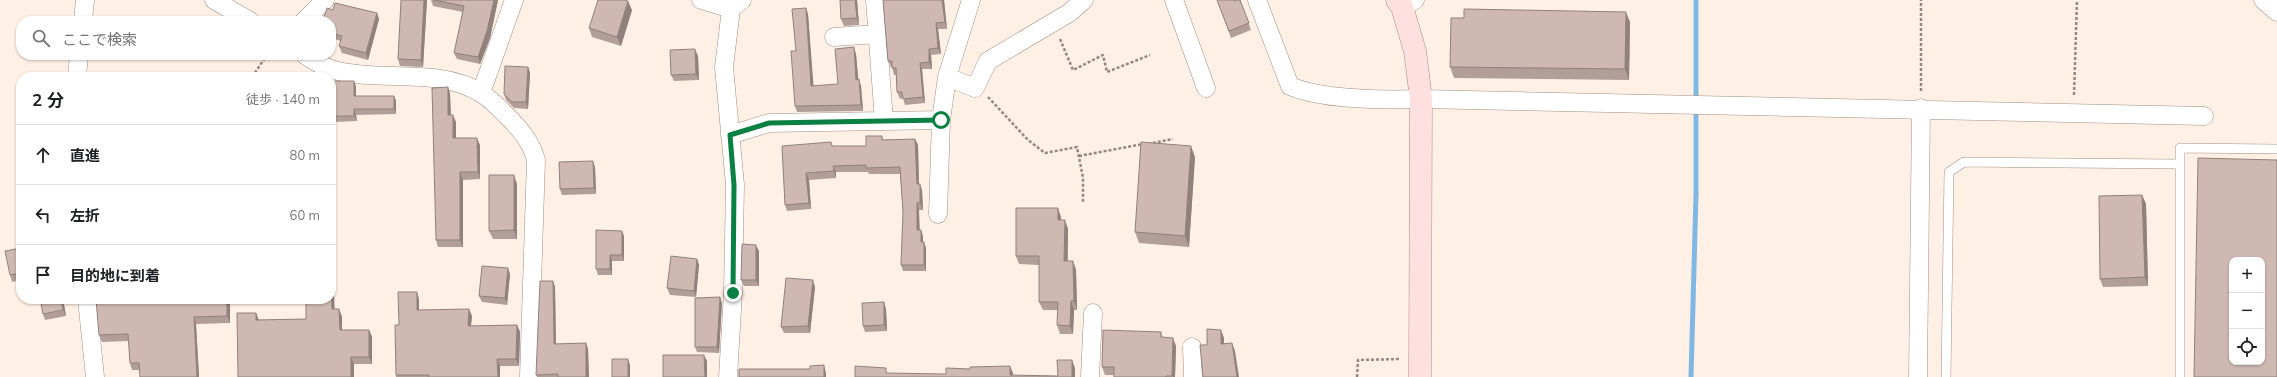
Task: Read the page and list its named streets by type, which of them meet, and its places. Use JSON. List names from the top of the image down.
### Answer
{
  "page": {
    "search": "ここで検索",
    "heading": ["2 分", "徒歩 · 140 m"],
    "list": [
      ["直進", "80 m"],
      ["左折", "60 m"],
      "目的地に到着"
    ],
    "map_buttons": ["+", "−"]
  }
}
